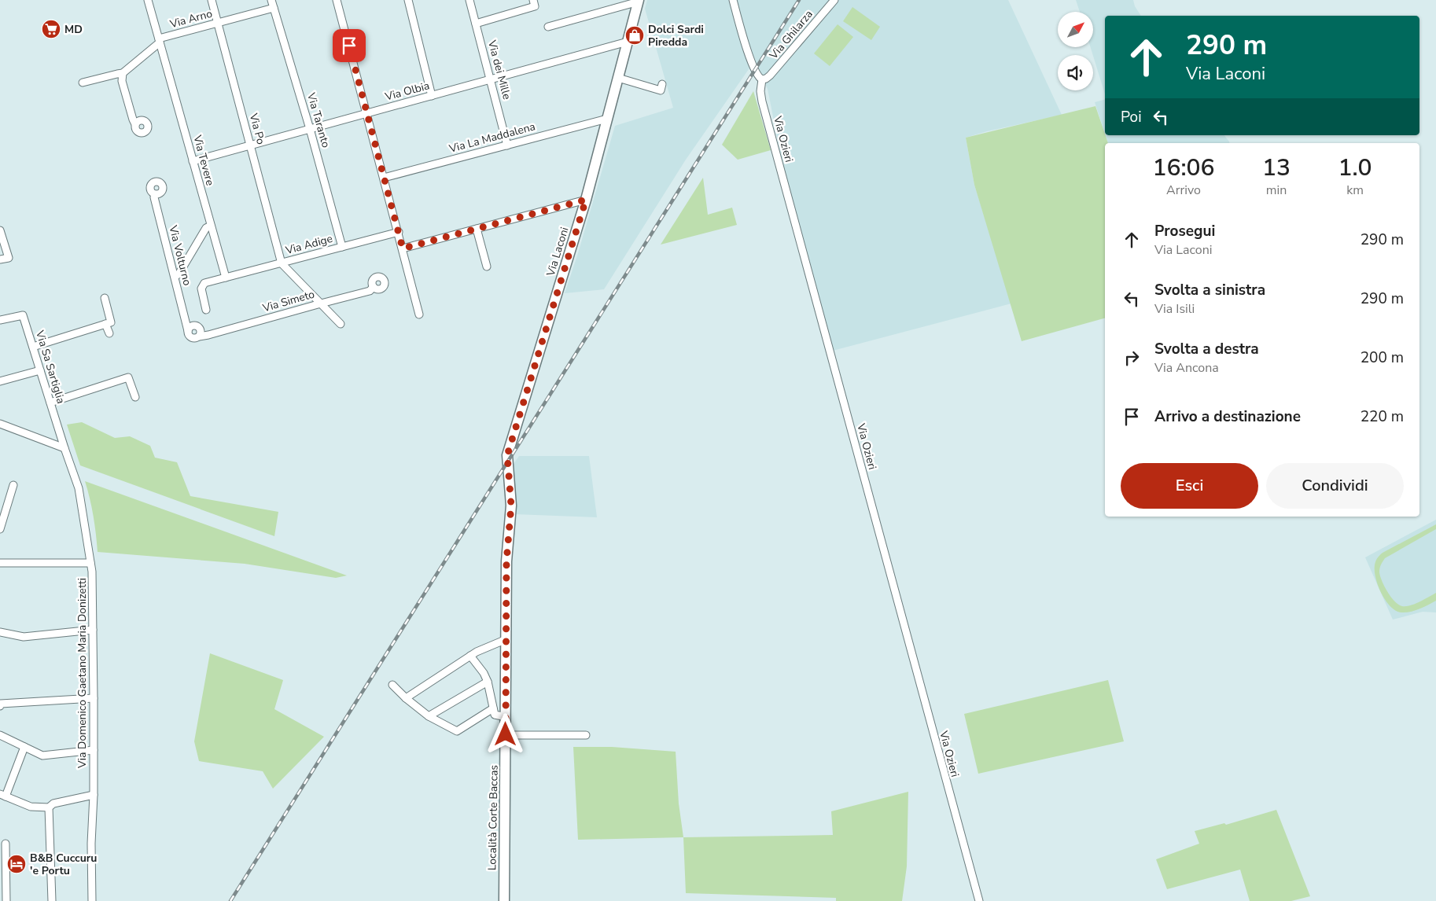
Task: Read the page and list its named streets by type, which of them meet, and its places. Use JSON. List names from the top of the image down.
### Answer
{
  "streets": {
    "street": [
      "Via Arno",
      "Via Ghilarza",
      "Via dei Mille",
      "Via Olbia",
      "Via Taranto",
      "Via Po",
      "Via La Maddalena",
      "Via Ozieri",
      "Via Tevere",
      "Via Adige",
      "Via Laconi",
      "Via Volturno",
      "Via Simeto",
      "Via Sa Sartiglia",
      "Via Domenico Gaetano Maria Donizetti",
      "Località Corte Baccas"
    ]
  },
  "crossings": [
    ["Via Arno", "Via Taranto"],
    ["Via Arno", "Via Po"],
    ["Via Arno", "Via Tevere"],
    ["Via Ghilarza", "Via Ozieri"],
    ["Via dei Mille", "Via Olbia"],
    ["Via dei Mille", "Via La Maddalena"],
    ["Via Olbia", "Via Taranto"],
    ["Via Olbia", "Via Po"],
    ["Via Olbia", "Via Tevere"],
    ["Via Olbia", "Via Laconi"],
    ["Via Taranto", "Via Adige"],
    ["Via Po", "Via Adige"],
    ["Via La Maddalena", "Via Laconi"],
    ["Via Tevere", "Via Adige"],
    ["Via Laconi", "Località Corte Baccas"],
    ["Via Sa Sartiglia", "Via Domenico Gaetano Maria Donizetti"]
  ],
  "places": {
    "supermarket": ["MD"],
    "shop": ["Dolci Sardi Piredda"],
    "hotel": ["B&B Cuccuru 'e Portu"]
  },
  "north": "top right",
  "page": {
    "turn": ["290 m", "Via Laconi"],
    "then": "Poi",
    "eta": [
      "16:06",
      "Arrivo",
      "13",
      "min",
      "1.0",
      "km"
    ],
    "list": [
      {
        "name": "Prosegui",
        "note": "Via Laconi",
        "value": "290 m"
      },
      {
        "name": "Svolta a sinistra",
        "note": "Via Isili",
        "value": "290 m"
      },
      {
        "name": "Svolta a destra",
        "note": "Via Ancona",
        "value": "200 m"
      },
      {
        "name": "Arrivo a destinazione",
        "value": "220 m"
      }
    ],
    "buttons": ["Esci", "Condividi"]
  }
}
